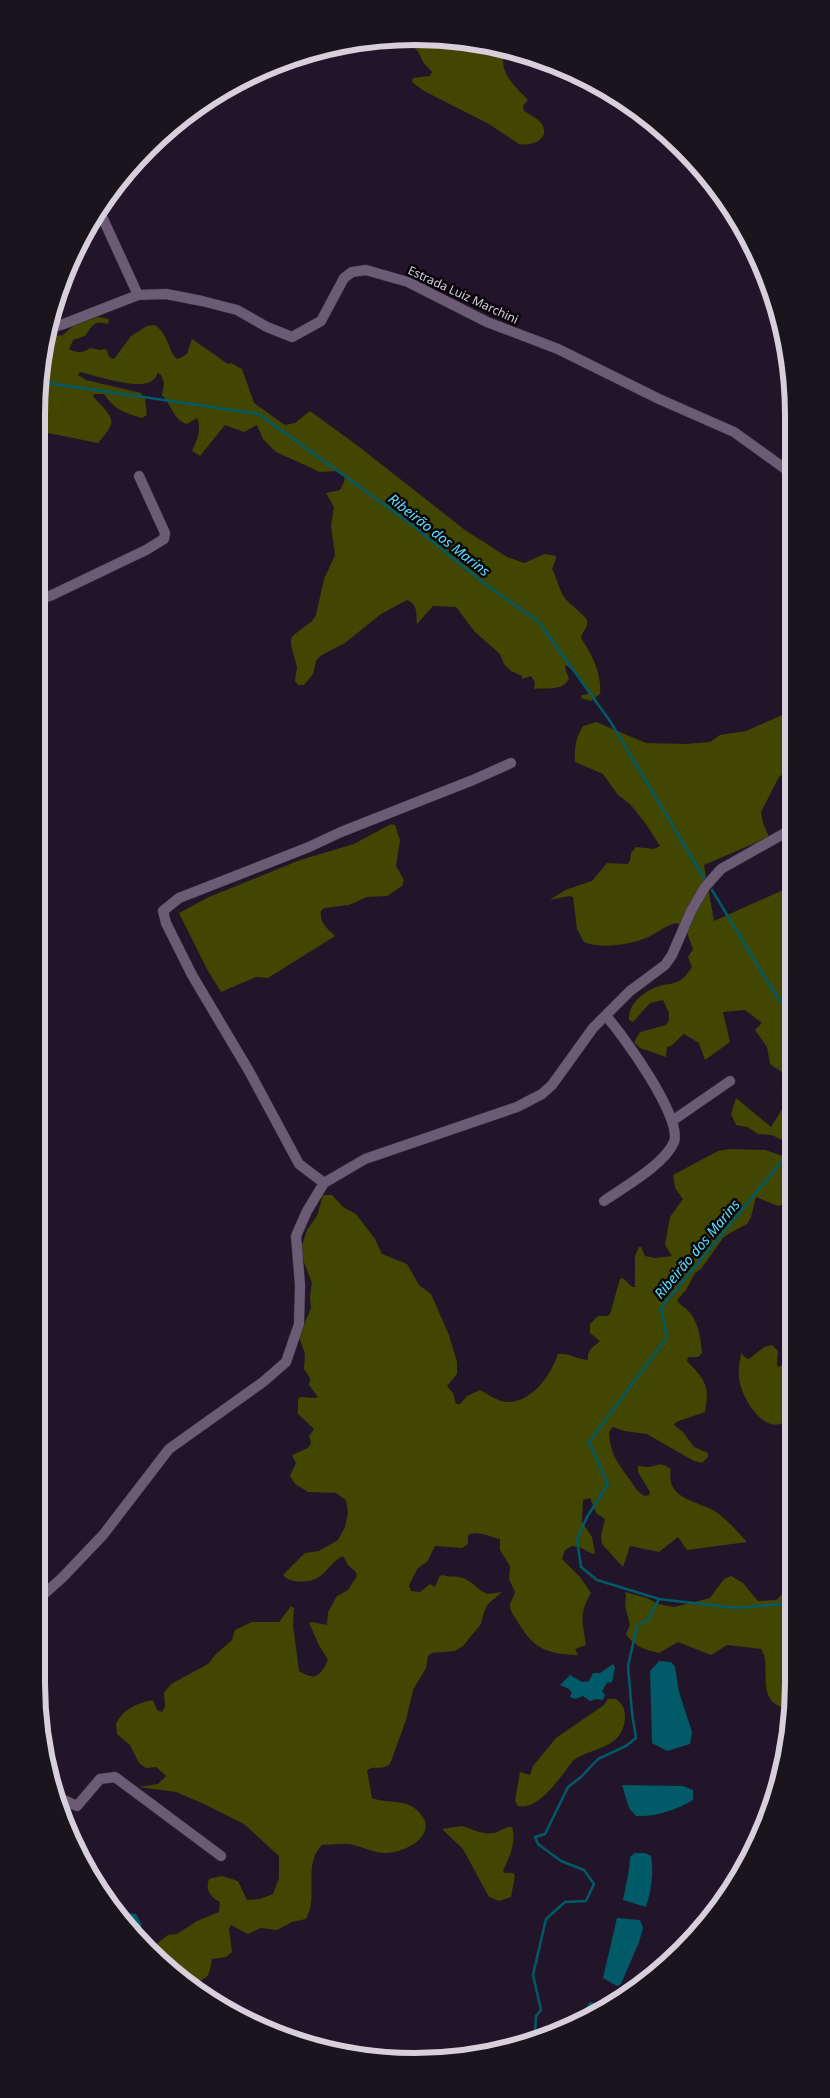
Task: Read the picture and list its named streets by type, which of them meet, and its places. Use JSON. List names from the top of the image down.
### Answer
{
  "streets": {
    "street": ["Estrada Luiz Marchini"]
  },
  "water": ["Ribeirão dos Marins"]
}
